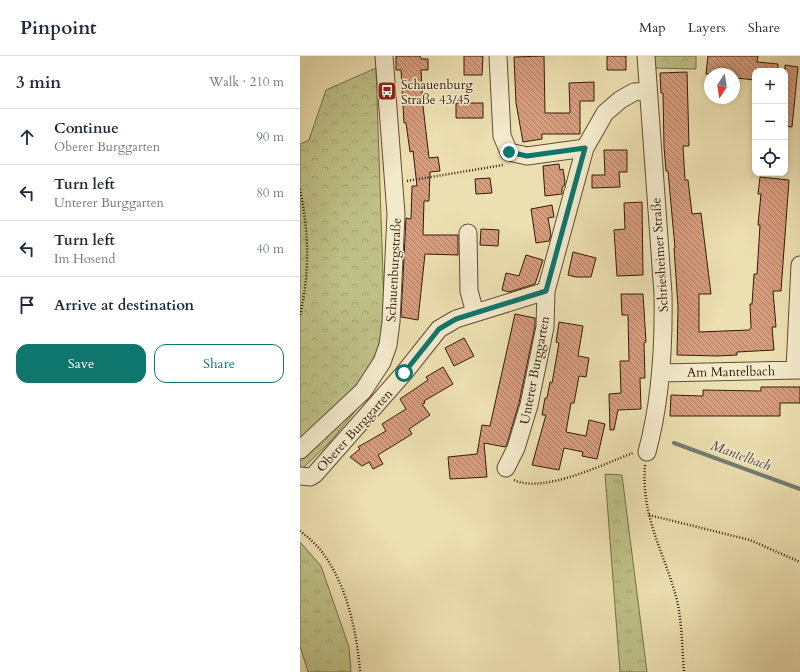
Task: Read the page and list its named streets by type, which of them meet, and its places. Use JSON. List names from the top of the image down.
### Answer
{
  "streets": {
    "street": [
      "Schriesheimer Straße",
      "Schauenburgstraße",
      "Unterer Burggarten",
      "Am Mantelbach",
      "Oberer Burggarten"
    ]
  },
  "crossings": [
    ["Schriesheimer Straße", "Unterer Burggarten"],
    ["Schriesheimer Straße", "Am Mantelbach"],
    ["Unterer Burggarten", "Oberer Burggarten"]
  ],
  "water": ["Mantelbach"],
  "places": {
    "bus stop": ["Schauenburg Straße 43/45"]
  },
  "north": "bottom",
  "page": {
    "header": "Pinpoint",
    "nav": ["Map", "Layers", "Share"],
    "heading": ["3 min", "Walk · 210 m"],
    "map_buttons": ["+", "−"],
    "list": [
      ["Continue", "Oberer Burggarten", "90 m"],
      ["Turn left", "Unterer Burggarten", "80 m"],
      ["Turn left", "Im Hosend", "40 m"],
      "Arrive at destination"
    ],
    "buttons": ["Save", "Share"]
  }
}
